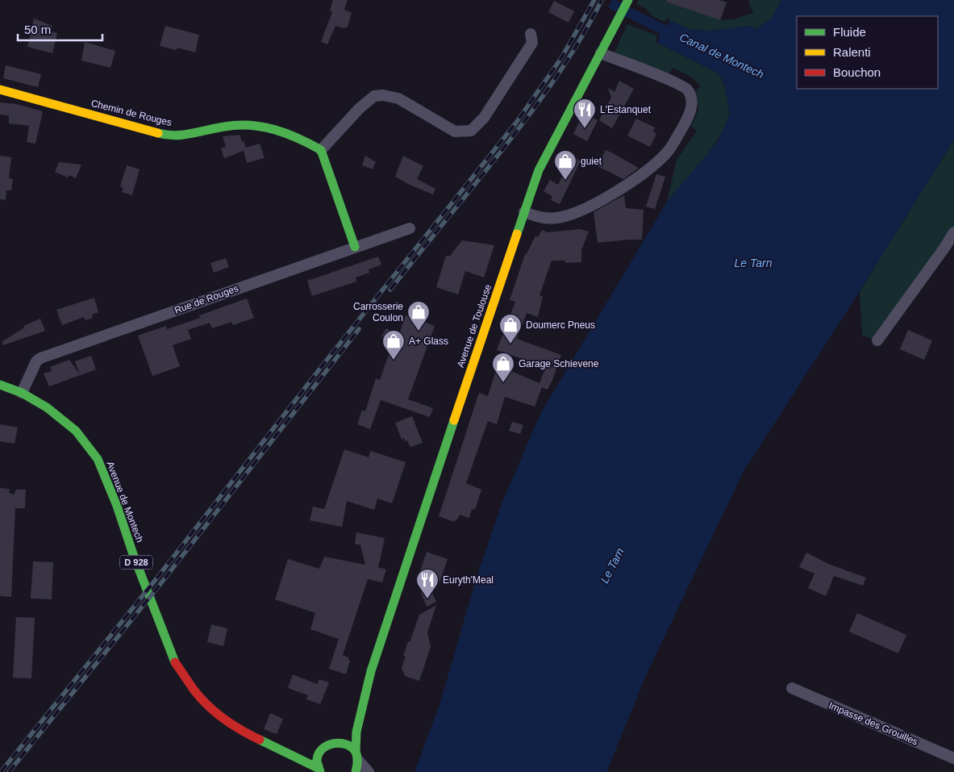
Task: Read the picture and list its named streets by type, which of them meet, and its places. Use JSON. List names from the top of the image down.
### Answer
{
  "streets": {
    "main road": [
      "Chemin de Rouges",
      "Avenue de Toulouse",
      "Avenue de Montech",
      "D 928"
    ],
    "street": ["Rue de Rouges", "Impasse des Grouilles"]
  },
  "crossings": [
    ["Rue de Rouges", "Avenue de Montech"]
  ],
  "water": ["Canal de Montech", "Le Tarn"],
  "places": {
    "restaurant": ["L'Estanquet", "Euryth'Meal"],
    "shop": [
      "guiet",
      "Carrosserie Coulon",
      "Doumerc Pneus",
      "A+ Glass",
      "Garage Schievene"
    ]
  },
  "legend": ["Fluide", "Ralenti", "Bouchon"],
  "scale_bar": "50 m"
}
